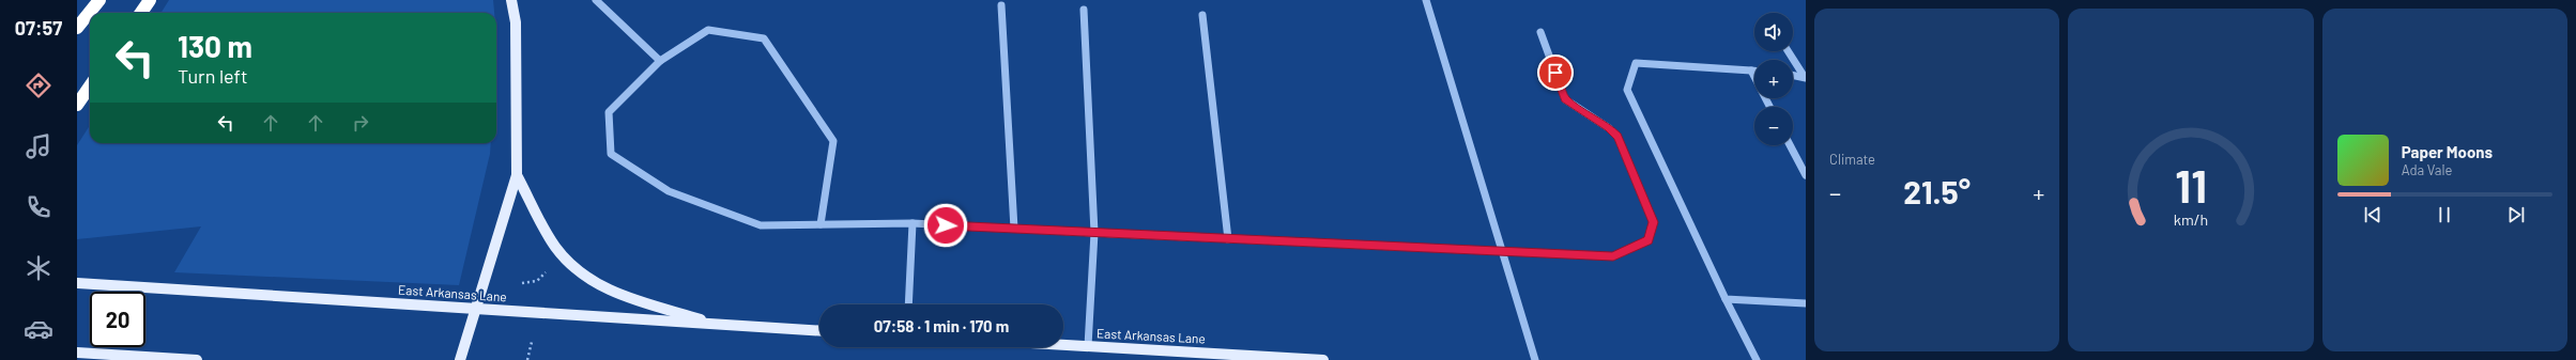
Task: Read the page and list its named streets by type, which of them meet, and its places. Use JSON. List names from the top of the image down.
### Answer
{
  "streets": {
    "main road": ["East Arkansas Lane"]
  },
  "page": {
    "tabs": "07:57",
    "tile": "Climate",
    "map_buttons": ["+", "−"],
    "turn": ["130 m", "Turn left"],
    "song": ["Paper Moons", "Ada Vale"],
    "heat": ["−", "21.5°", "+"],
    "limit": "20",
    "trip": "07:58 · 1 min · 170 m",
    "gauge": ["11", "km/h"]
  }
}
